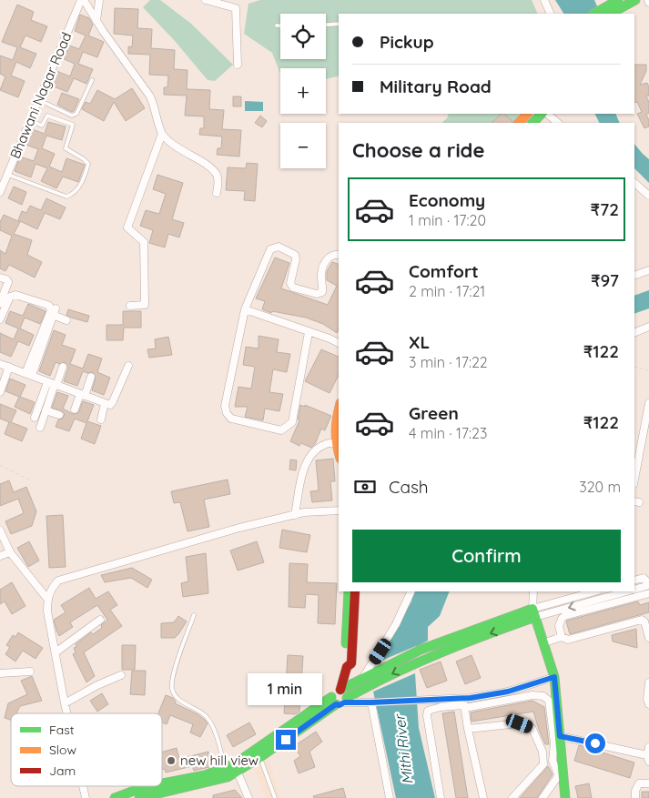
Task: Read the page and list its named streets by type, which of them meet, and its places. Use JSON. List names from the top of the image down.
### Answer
{
  "streets": {
    "street": ["Bhawani Nagar Road"]
  },
  "water": ["Mithi River"],
  "places": ["new hill view"],
  "legend": ["Fast", "Slow", "Jam"],
  "page": {
    "map_buttons": ["+", "−"],
    "banner": ["Pickup", "Military Road"],
    "heading": "Choose a ride",
    "list": [
      {
        "name": "Economy",
        "note": "1 min · 17:20",
        "value": "₹72"
      },
      {
        "name": "Comfort",
        "note": "2 min · 17:21",
        "value": "₹97"
      },
      {
        "name": "XL",
        "note": "3 min · 17:22",
        "value": "₹122"
      },
      {
        "name": "Green",
        "note": "4 min · 17:23",
        "value": "₹122"
      }
    ],
    "pay": ["Cash", "320 m"],
    "buttons": "Confirm",
    "bubble": "1 min"
  }
}
